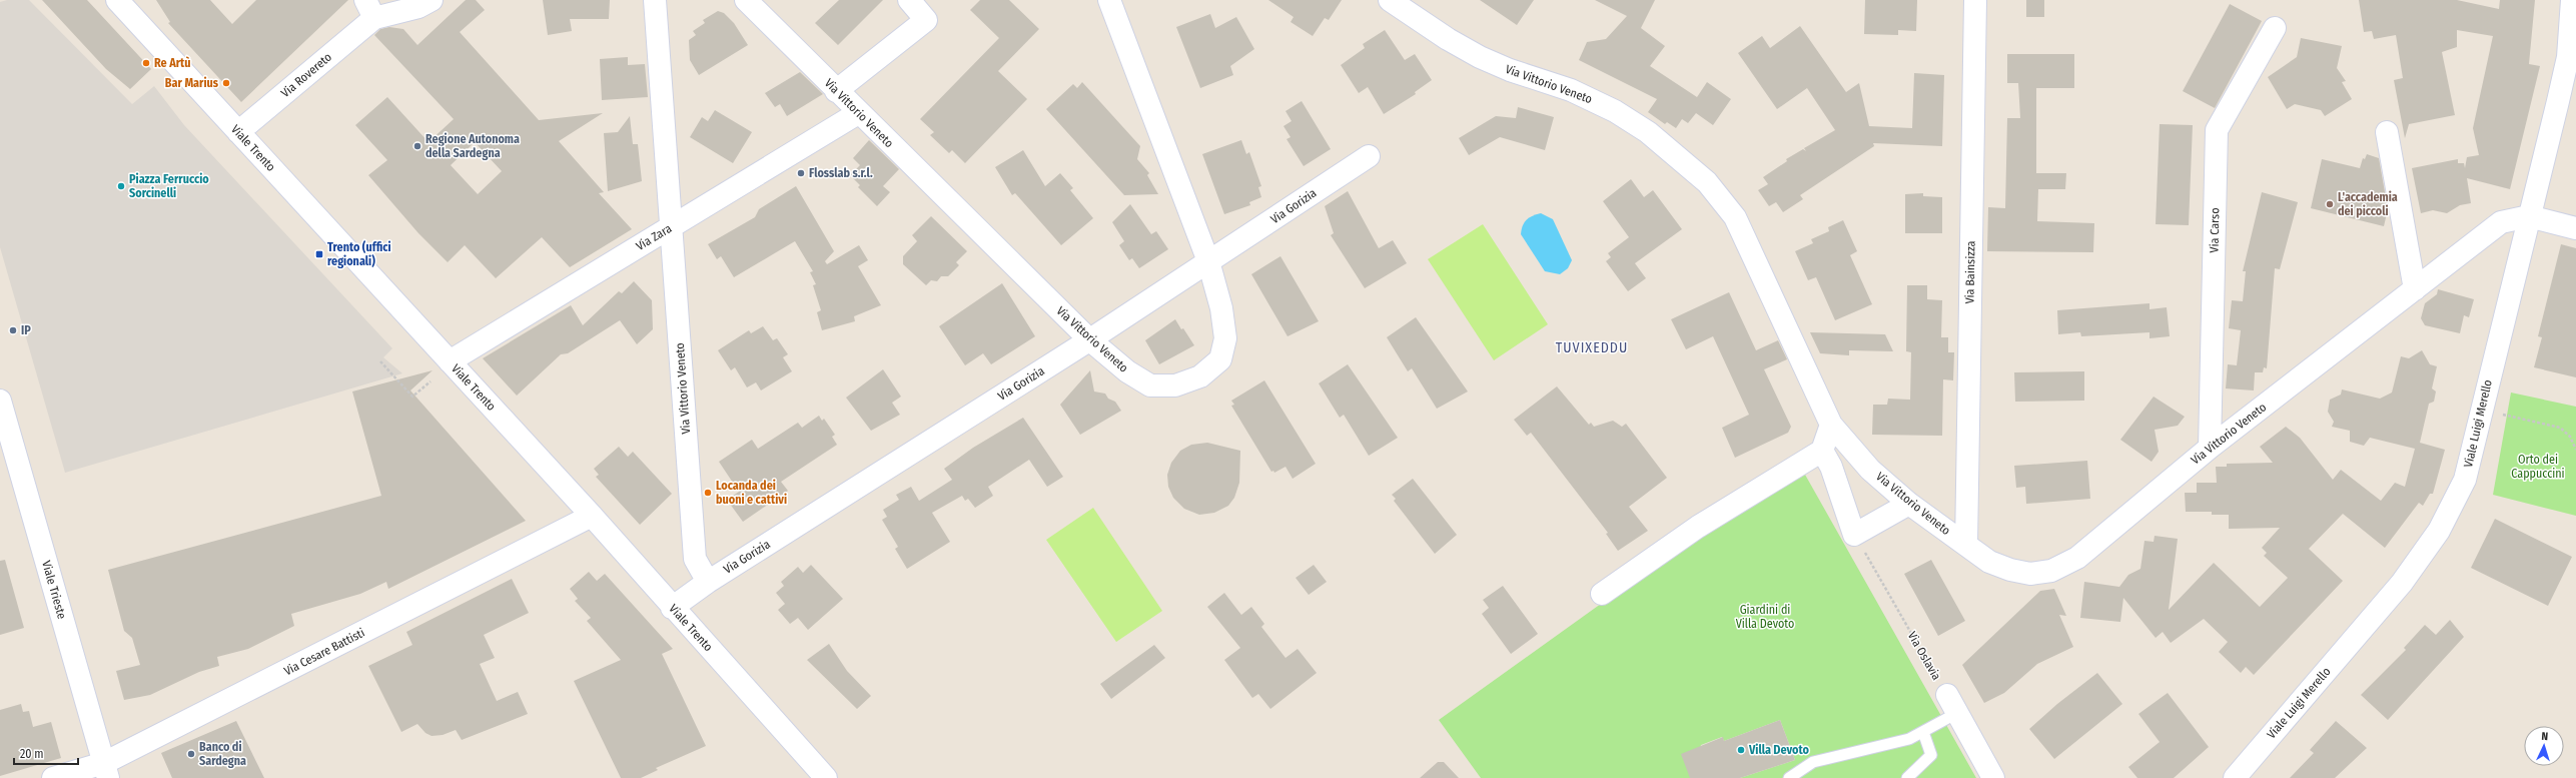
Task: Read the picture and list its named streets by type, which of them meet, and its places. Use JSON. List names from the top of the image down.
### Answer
{
  "streets": {
    "street": [
      "Via Rovereto",
      "Via Vittorio Veneto",
      "Viale Trento",
      "Via Gorizia",
      "Via Carso",
      "Via Zara",
      "Via Bainsizza",
      "Viale Luigi Merello",
      "Viale Trieste",
      "Via Cesare Battisti"
    ],
    "path": ["Via Oslavia"]
  },
  "crossings": [
    ["Via Rovereto", "Viale Trento"],
    ["Via Vittorio Veneto", "Via Gorizia"],
    ["Via Vittorio Veneto", "Via Carso"],
    ["Via Vittorio Veneto", "Via Zara"],
    ["Via Vittorio Veneto", "Via Bainsizza"],
    ["Via Vittorio Veneto", "Viale Luigi Merello"],
    ["Viale Trento", "Via Gorizia"],
    ["Viale Trento", "Via Zara"],
    ["Viale Trento", "Via Cesare Battisti"],
    ["Viale Trieste", "Via Cesare Battisti"]
  ],
  "districts": ["TUVIXEDDU"],
  "parks": ["Orto dei Cappuccini", "Giardini di Villa Devoto"],
  "places": {
    "other": [
      "Re Artù",
      "Bar Marius",
      "Regione Autonoma della Sardegna",
      "Flosslab s.r.l.",
      "Piazza Ferruccio Sorcinelli",
      "L'accademia dei piccoli",
      "IP",
      "Locanda dei buoni e cattivi",
      "Villa Devoto",
      "Banco di Sardegna"
    ],
    "transit": ["Trento (uffici regionali)"]
  },
  "scale_bar": "20 m",
  "north": "top"
}
